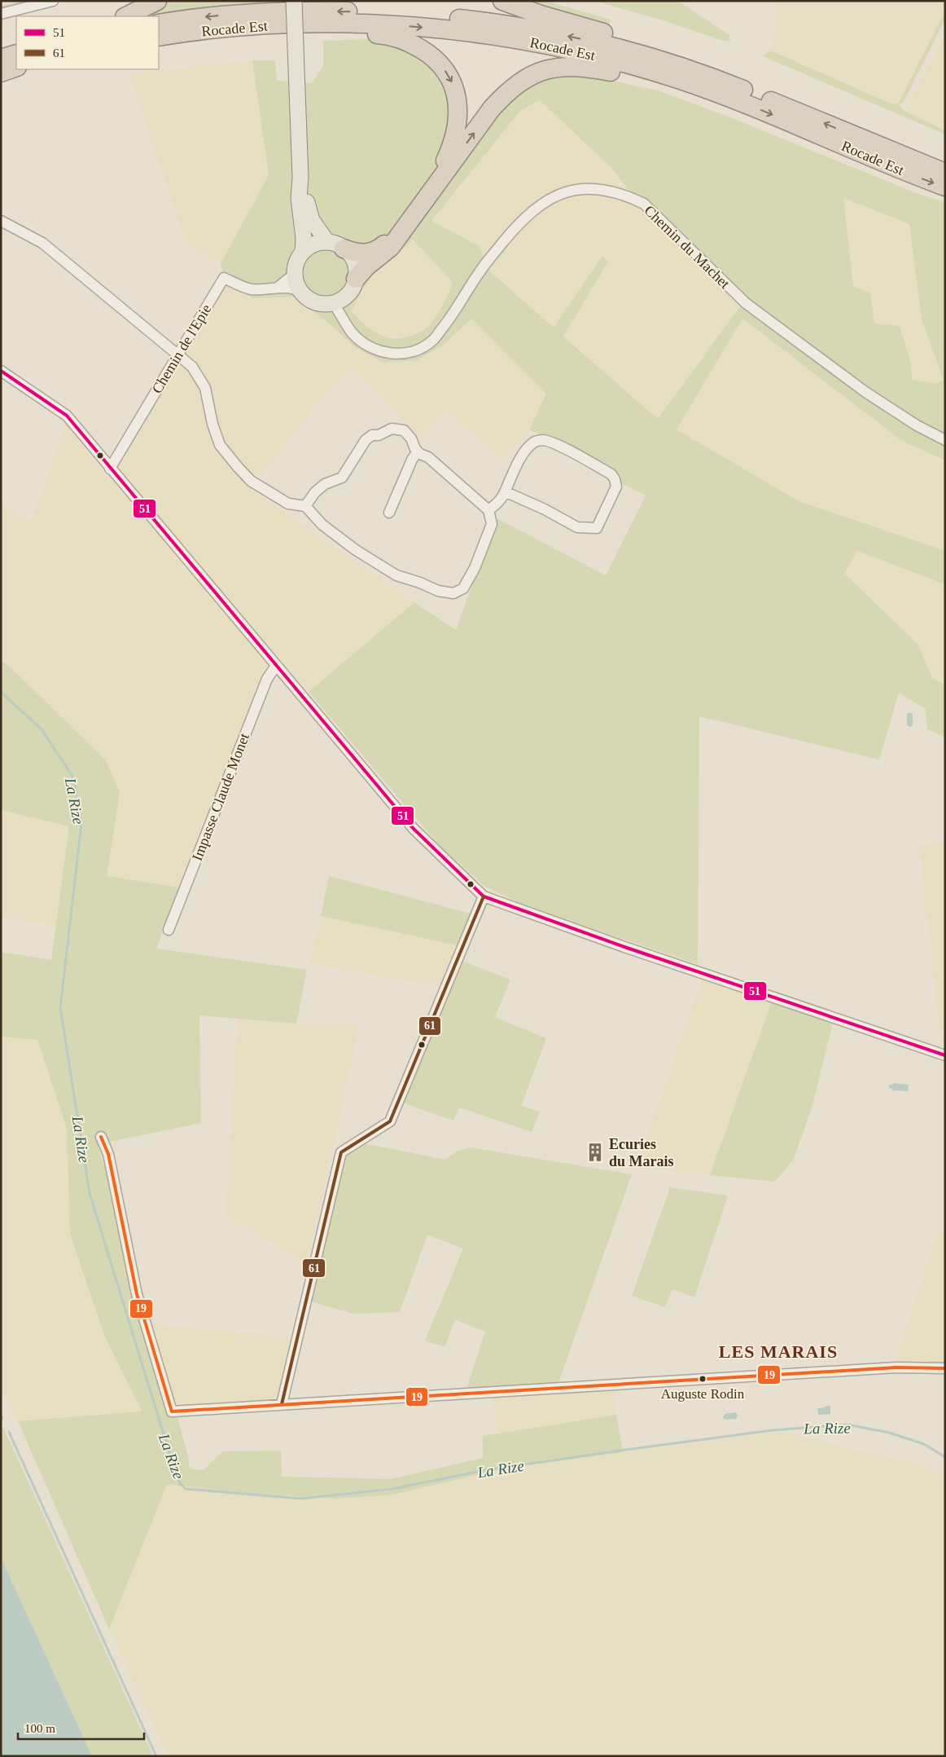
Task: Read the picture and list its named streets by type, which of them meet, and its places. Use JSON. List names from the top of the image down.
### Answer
{
  "streets": {
    "highway": ["Rocade Est"],
    "street": ["Chemin du Machet", "Chemin de l'Epie", "Impasse Claude Monet"]
  },
  "crossings": [
    ["Chemin du Machet", "Chemin de l'Epie"]
  ],
  "districts": ["LES MARAIS"],
  "water": ["La Rize"],
  "places": {
    "building": ["Ecuries du Marais"],
    "other": ["Auguste Rodin"]
  },
  "lines": ["transit line 51", "transit line 61", "transit line 19"],
  "legend": ["51", "61"],
  "scale_bar": "100 m"
}
